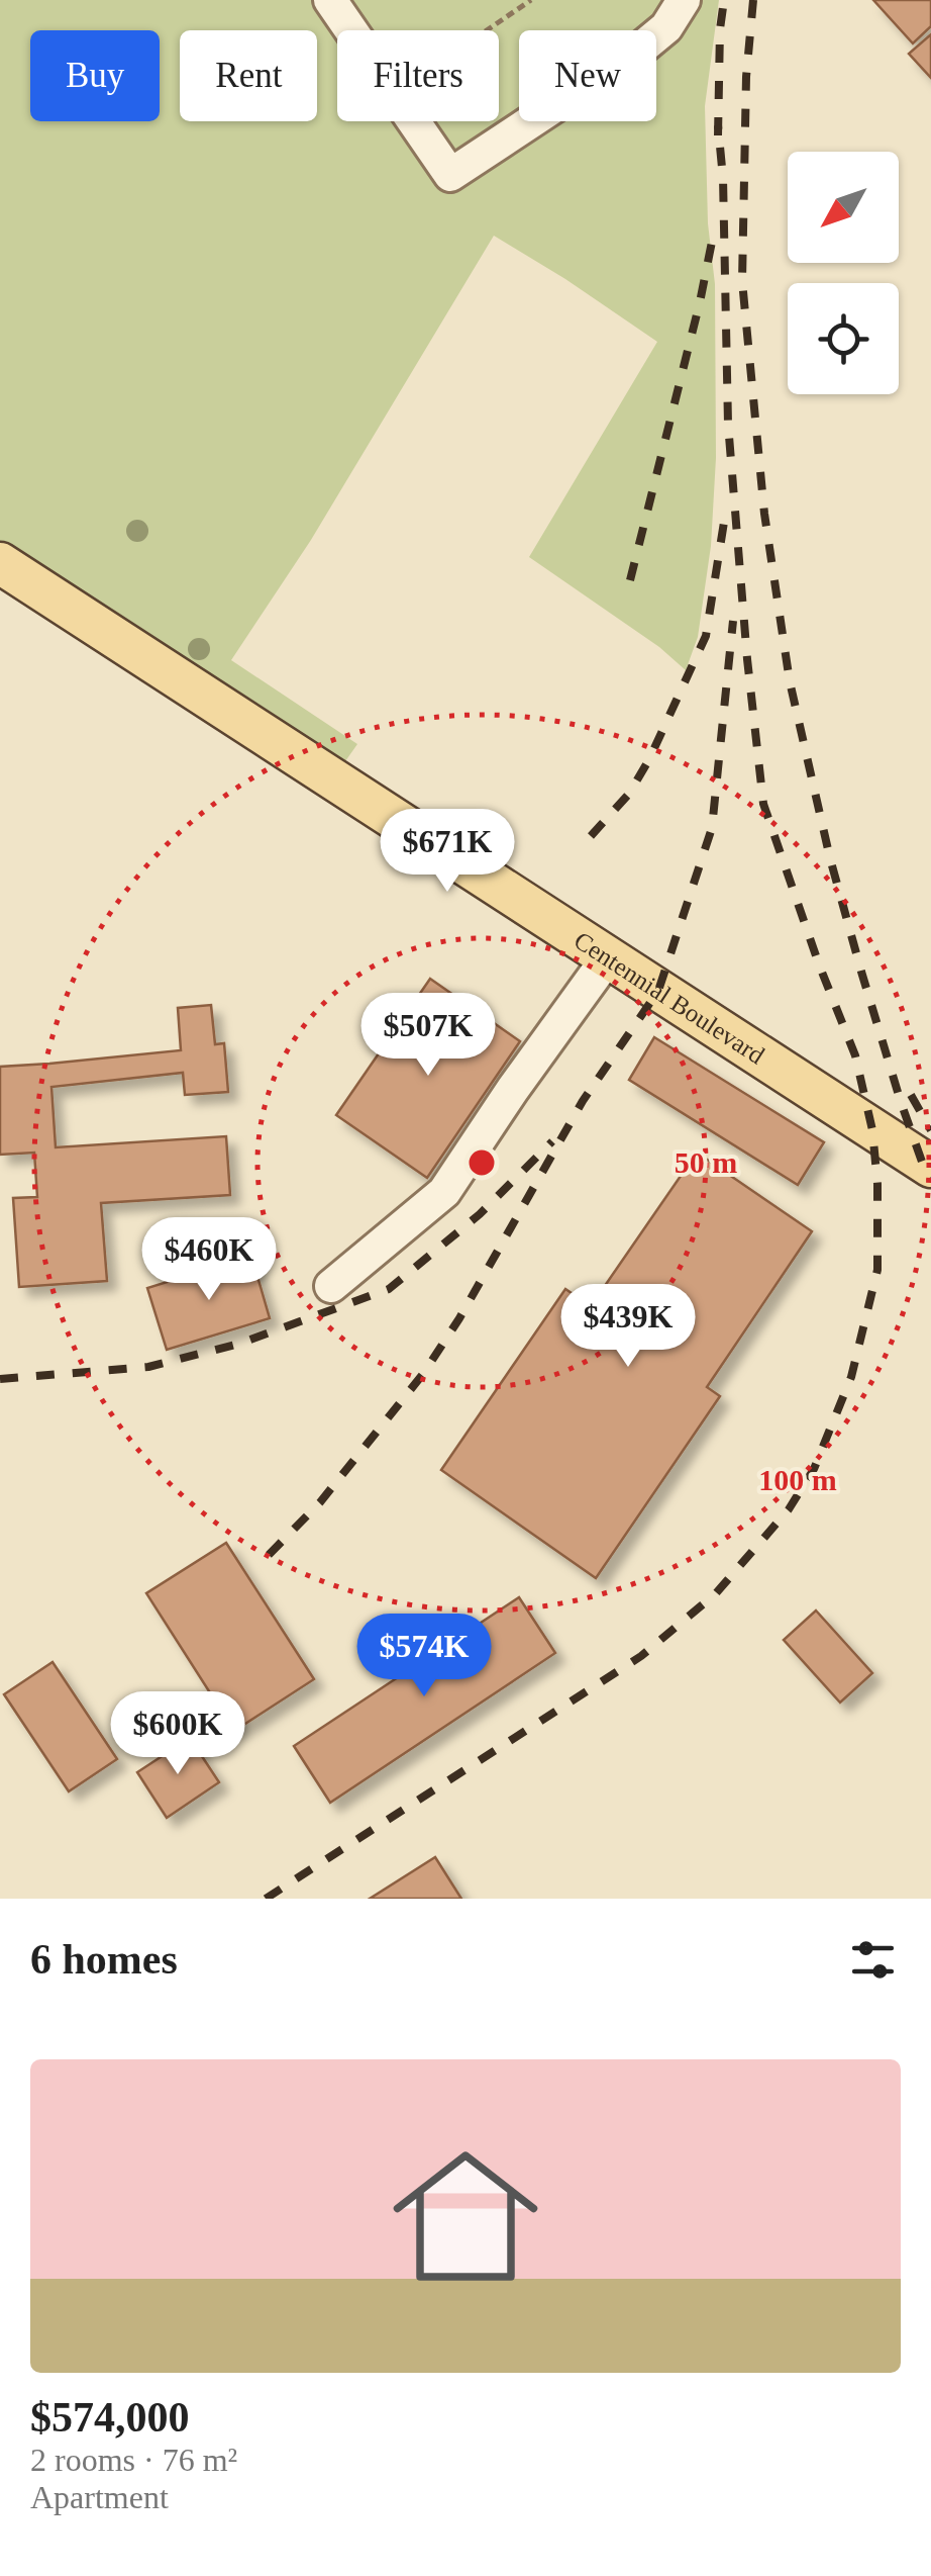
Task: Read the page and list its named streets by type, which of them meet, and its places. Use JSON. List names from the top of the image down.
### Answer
{
  "streets": {
    "main road": ["Centennial Boulevard"]
  },
  "north": "bottom left",
  "page": {
    "chip": [
      "Buy",
      "Rent",
      "Filters",
      "New"
    ],
    "price": [
      "$671K",
      "$507K",
      "$460K",
      "$439K",
      "$574K",
      "$600K"
    ],
    "heading": "6 homes",
    "list": [
      {
        "name": "$574,000",
        "note": "2 rooms · 76 m² · Apartment"
      }
    ]
  },
  "rings": ["50 m", "100 m"]
}
